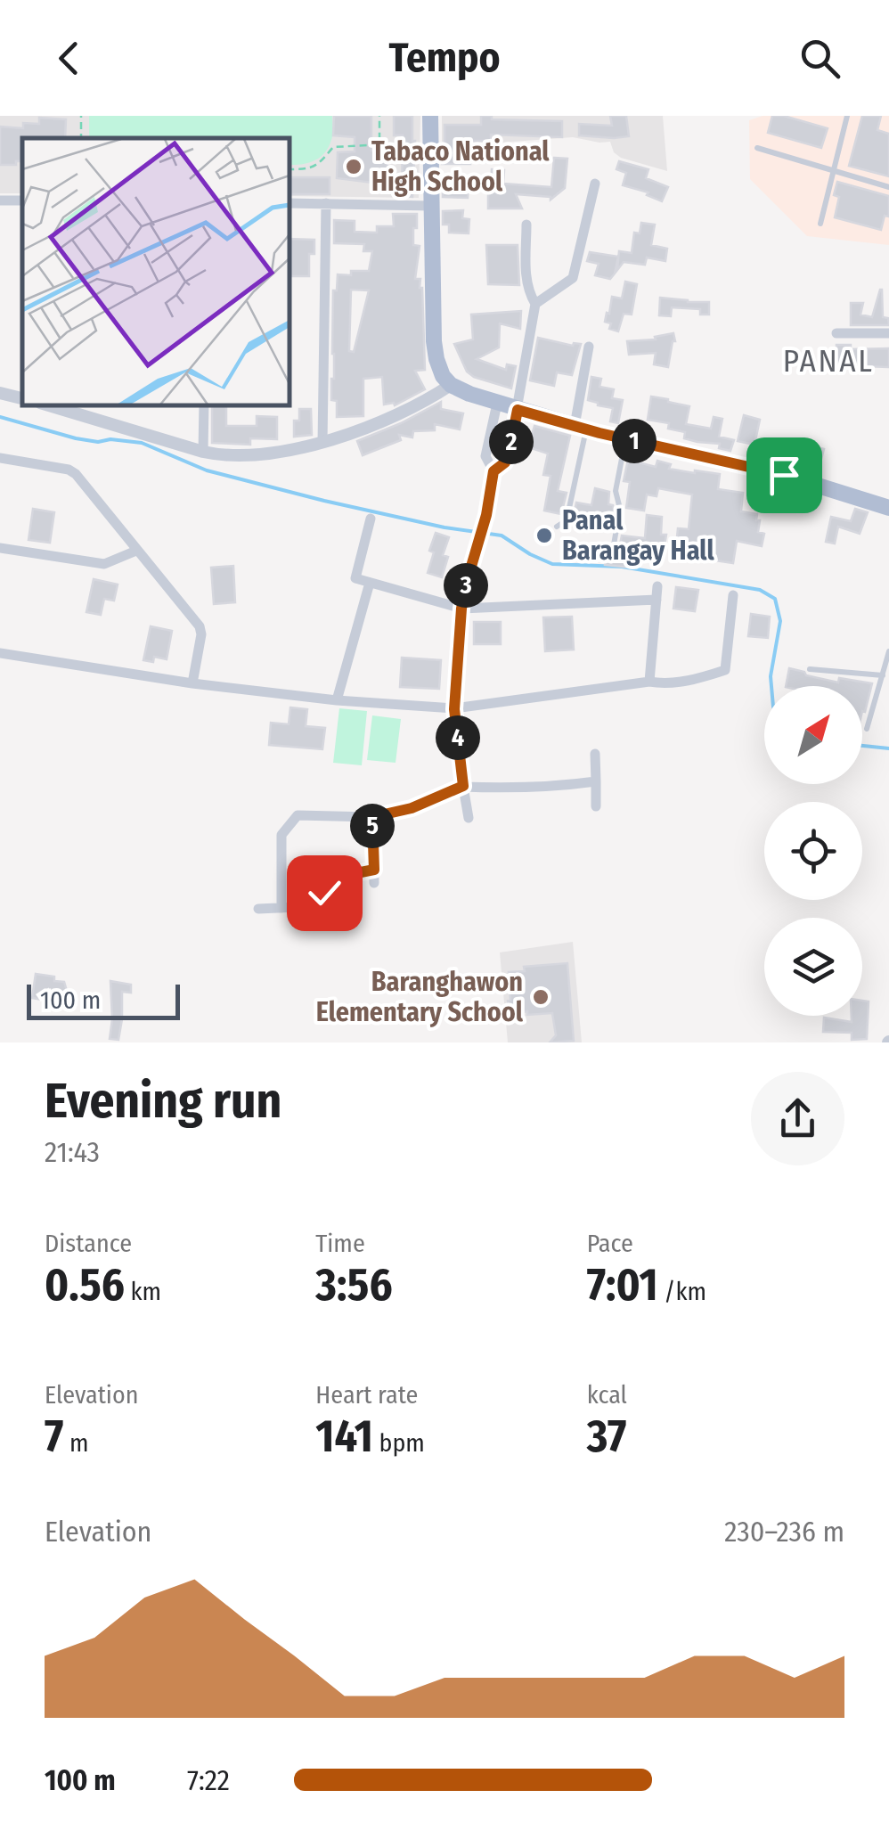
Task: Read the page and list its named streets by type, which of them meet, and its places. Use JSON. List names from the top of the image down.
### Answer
{
  "districts": ["PANAL"],
  "places": ["Tabaco National High School", "Panal Barangay Hall", "Baranghawon Elementary School"],
  "scale_bar": "100 m",
  "north": "top right",
  "page": {
    "header": "Tempo",
    "pins": [
      "1",
      "2",
      "3",
      "4",
      "5"
    ],
    "scale": "100 m",
    "heading": ["Evening run", "21:43"],
    "stats": [
      ["Distance", "0.56 km"],
      ["Time", "3:56"],
      ["Pace", "7:01 /km"],
      ["Elevation", "7 m"],
      ["Heart rate", "141 bpm"],
      ["kcal", "37"]
    ],
    "chart": ["Elevation", "230–236 m"],
    "list": [
      {
        "name": "100 m",
        "note": "7:22"
      }
    ]
  }
}
